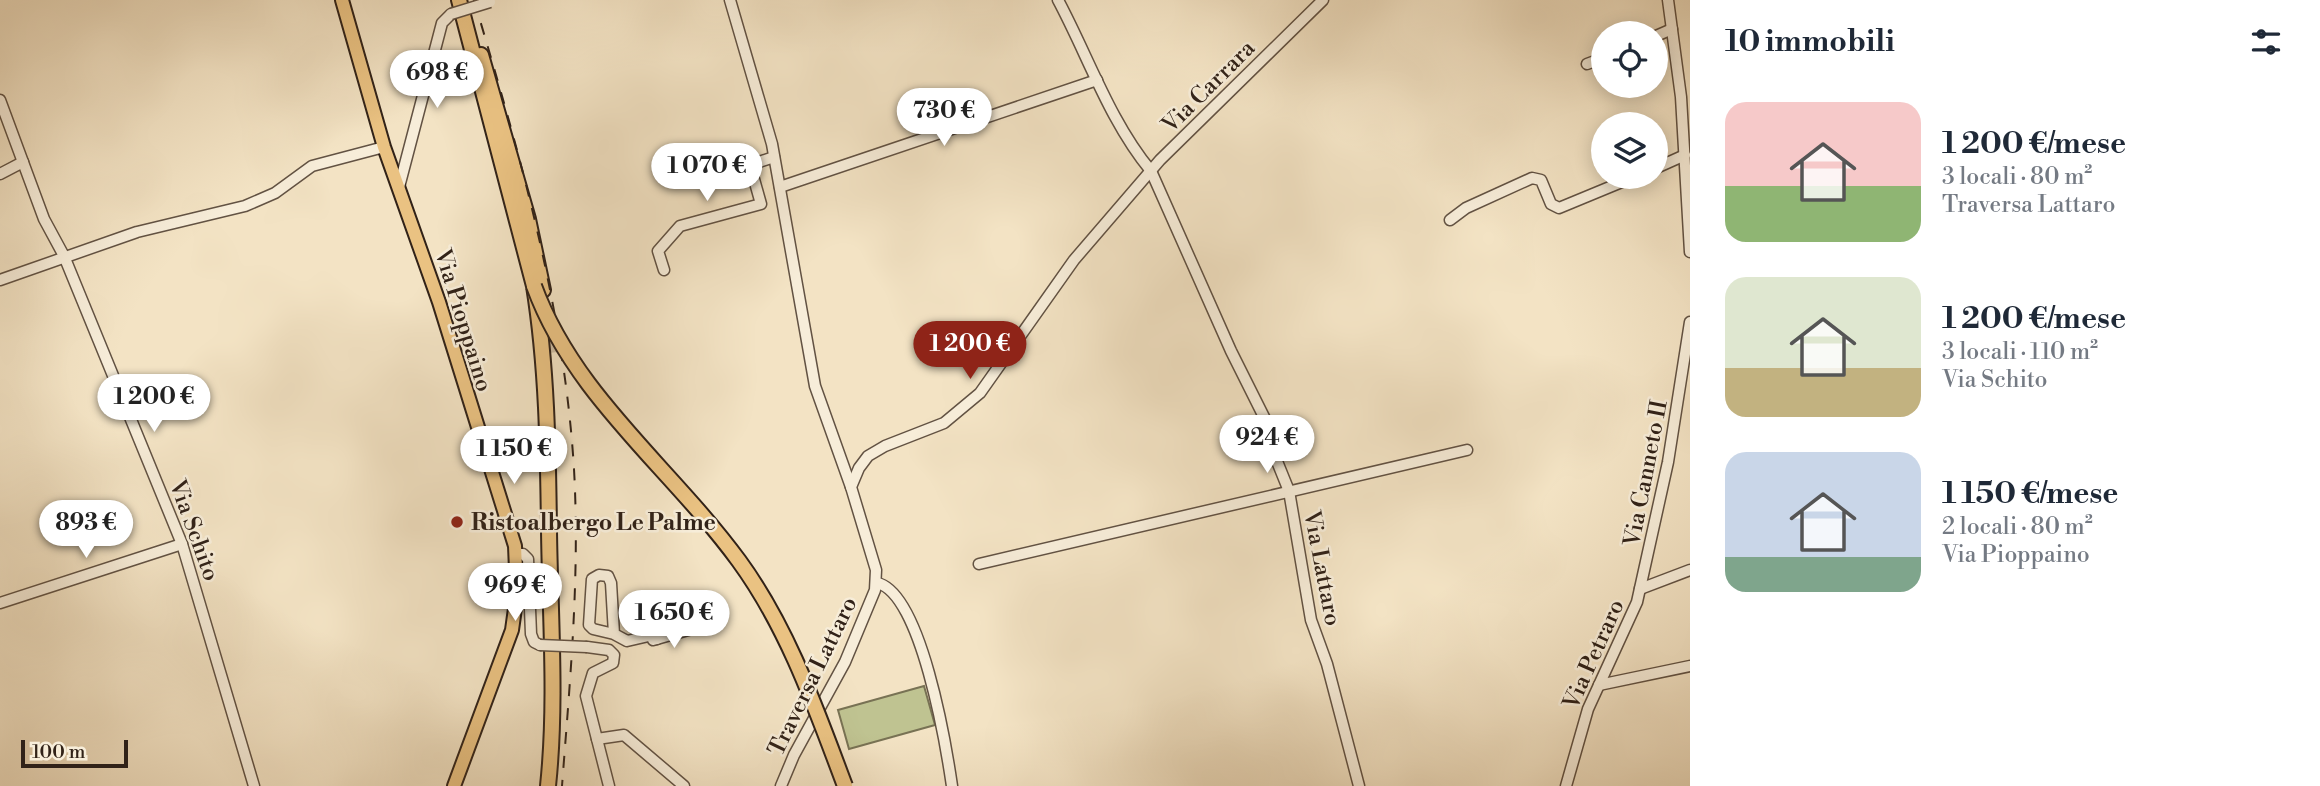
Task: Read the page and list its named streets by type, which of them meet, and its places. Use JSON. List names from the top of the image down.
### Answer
{
  "streets": {
    "main road": ["Via Pioppaino"],
    "street": [
      "Via Carrara",
      "Via Canneto II",
      "Via Schito",
      "Via Lattaro",
      "Via Petraro",
      "Traversa Lattaro"
    ]
  },
  "crossings": [
    ["Via Carrara", "Via Lattaro"],
    ["Via Canneto II", "Via Petraro"]
  ],
  "places": ["Ristoalbergo Le Palme"],
  "scale_bar": "100 m",
  "page": {
    "heading": "10 immobili",
    "price": [
      "698 €",
      "730 €",
      "1 070 €",
      "1 200 €",
      "1 200 €",
      "924 €",
      "1 150 €",
      "893 €",
      "969 €",
      "1 650 €"
    ],
    "list": [
      {
        "name": "1 200 €/mese",
        "note": "3 locali · 80 m² · Traversa Lattaro"
      },
      {
        "name": "1 200 €/mese",
        "note": "3 locali · 110 m² · Via Schito"
      },
      {
        "name": "1 150 €/mese",
        "note": "2 locali · 80 m² · Via Pioppaino"
      }
    ],
    "scale": "100 m"
  }
}
